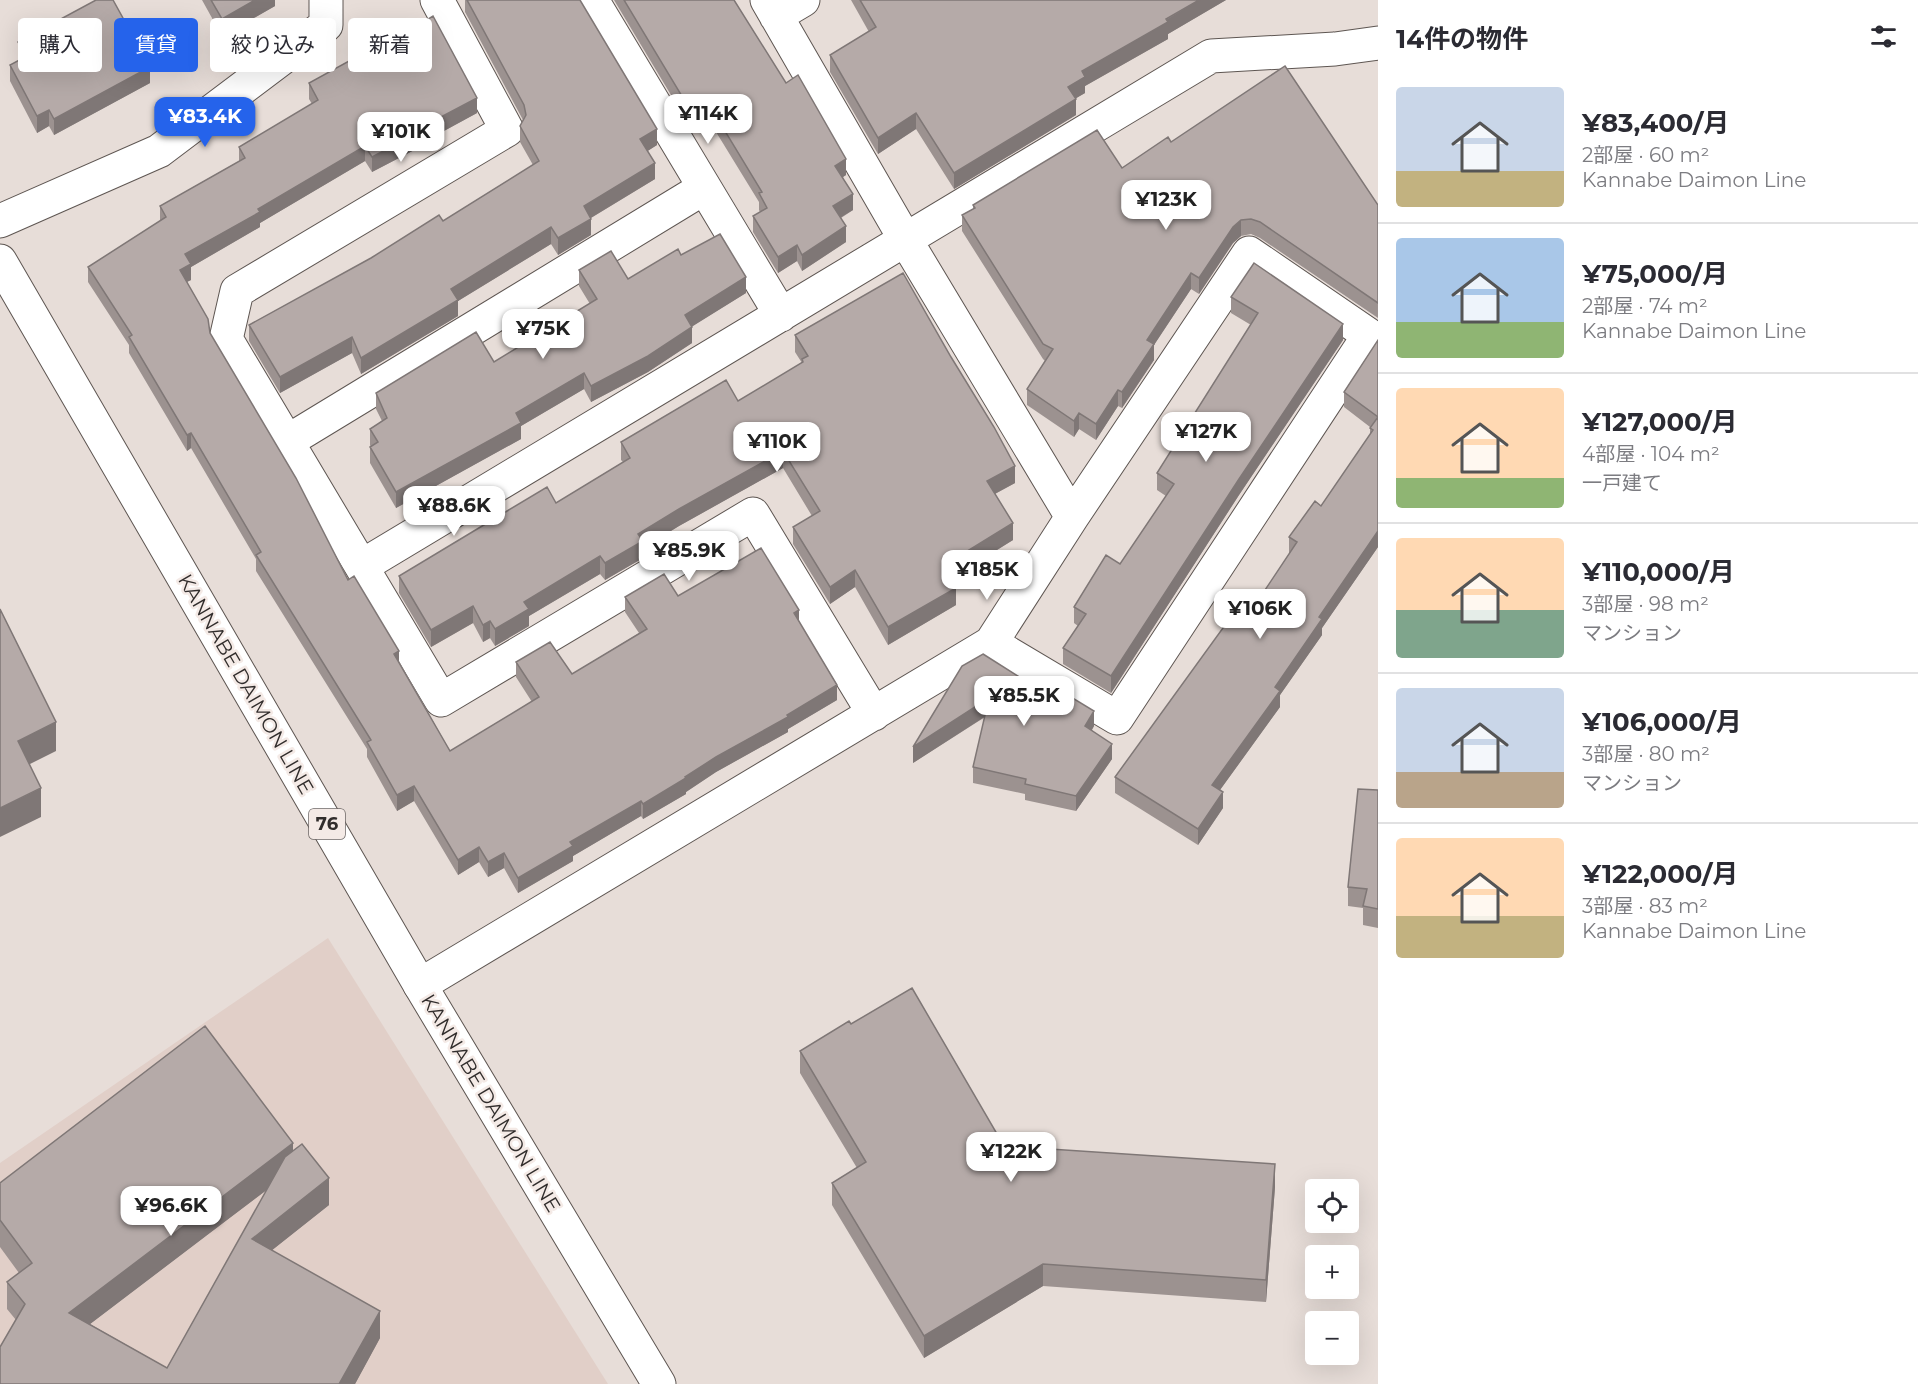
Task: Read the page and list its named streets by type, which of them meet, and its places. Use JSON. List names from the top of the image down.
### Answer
{
  "streets": {
    "street": ["KANNABE DAIMON LINE", "76"]
  },
  "page": {
    "heading": "14件の物件",
    "chip": [
      "購入",
      "賃貸",
      "絞り込み",
      "新着"
    ],
    "list": [
      {
        "name": "¥83,400/月",
        "note": "2部屋 · 60 m² · Kannabe Daimon Line"
      },
      {
        "name": "¥75,000/月",
        "note": "2部屋 · 74 m² · Kannabe Daimon Line"
      },
      {
        "name": "¥127,000/月",
        "note": "4部屋 · 104 m² · 一戸建て"
      },
      {
        "name": "¥110,000/月",
        "note": "3部屋 · 98 m² · マンション"
      },
      {
        "name": "¥106,000/月",
        "note": "3部屋 · 80 m² · マンション"
      },
      {
        "name": "¥122,000/月",
        "note": "3部屋 · 83 m² · Kannabe Daimon Line"
      }
    ],
    "price": [
      "¥114K",
      "¥83.4K",
      "¥101K",
      "¥123K",
      "¥75K",
      "¥127K",
      "¥110K",
      "¥88.6K",
      "¥85.9K",
      "¥185K",
      "¥106K",
      "¥85.5K",
      "¥122K",
      "¥96.6K"
    ],
    "map_buttons": ["+", "−"]
  }
}
